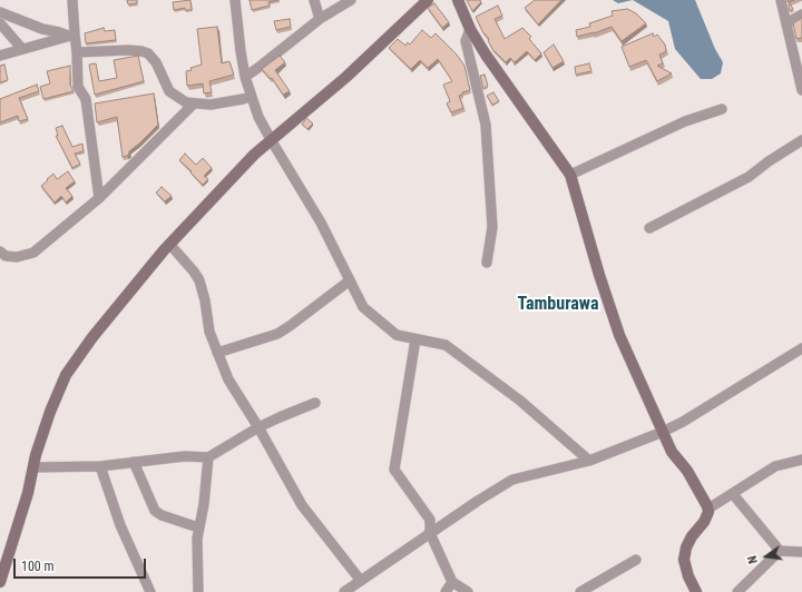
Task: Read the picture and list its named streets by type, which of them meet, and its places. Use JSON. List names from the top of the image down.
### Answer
{
  "districts": ["Tamburawa"],
  "scale_bar": "100 m",
  "north": "left"
}
